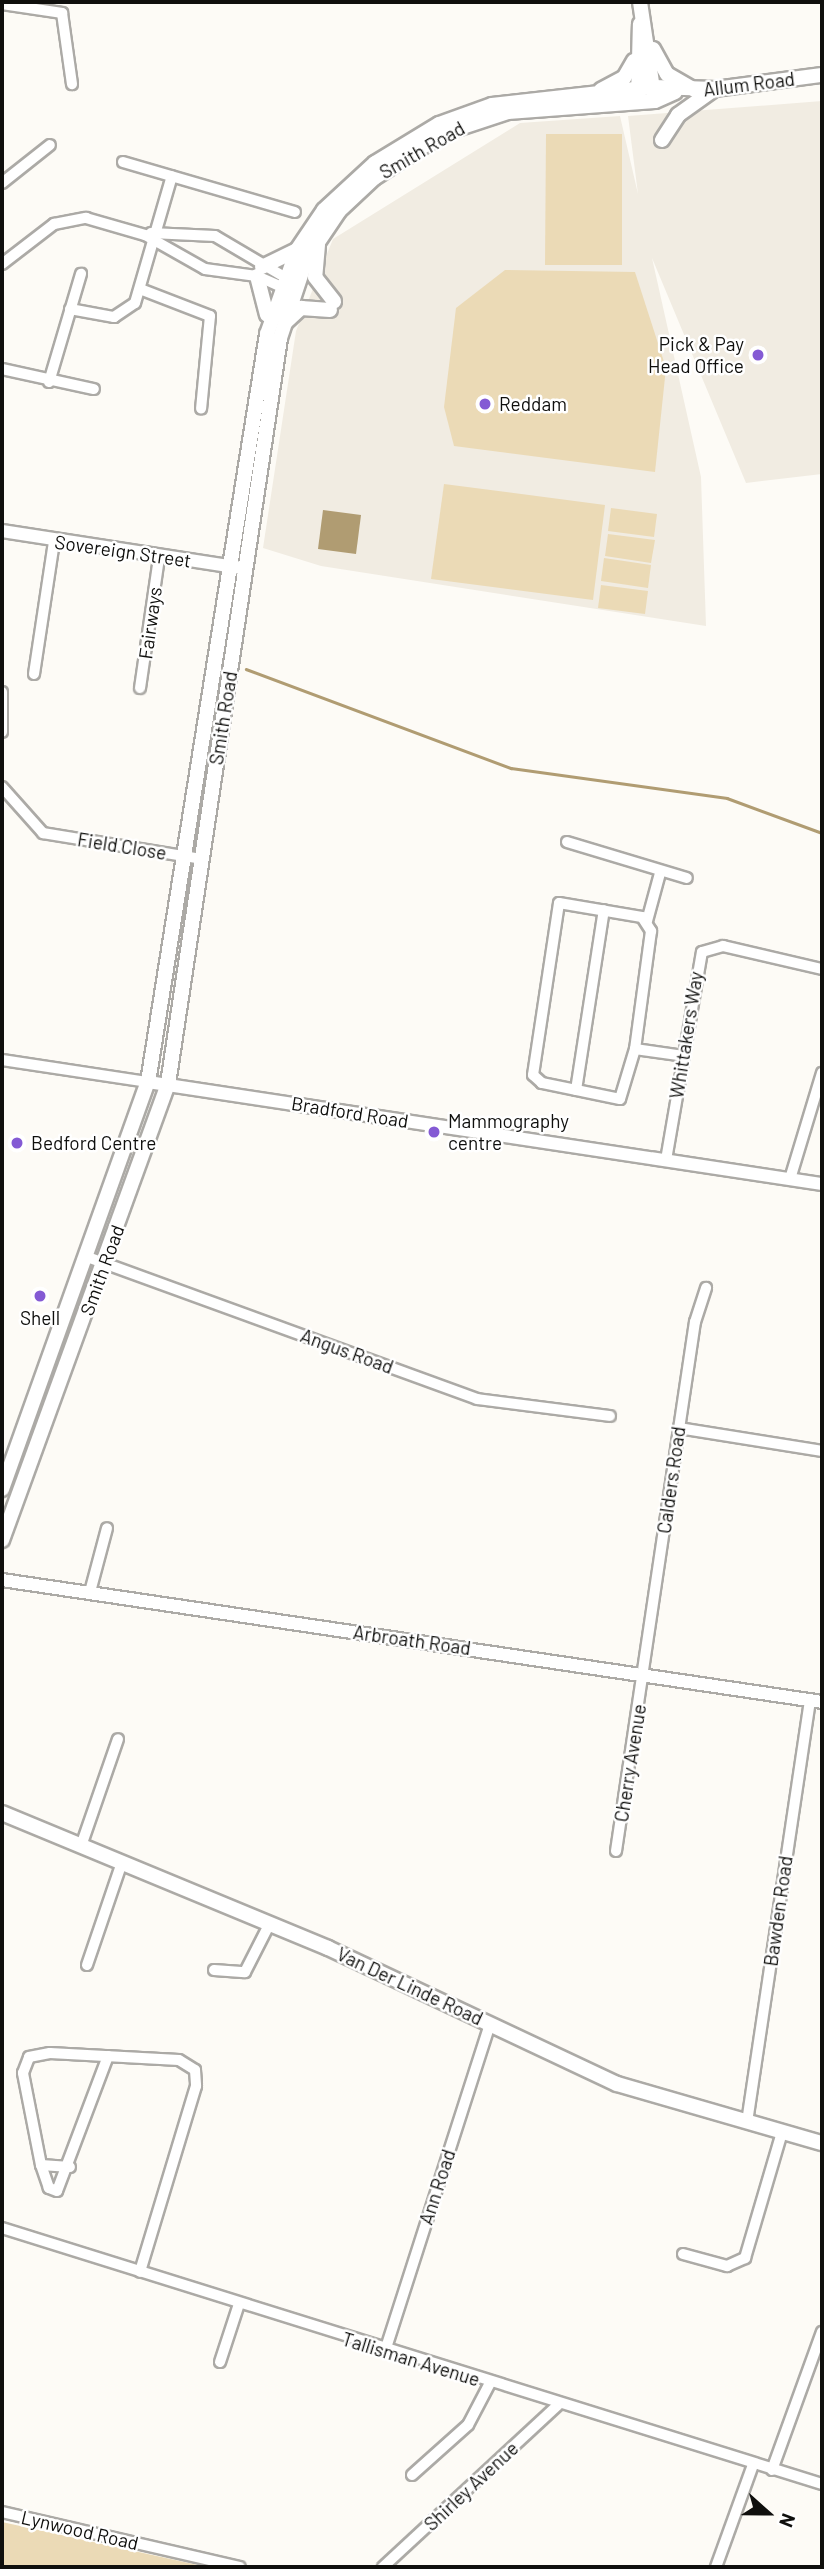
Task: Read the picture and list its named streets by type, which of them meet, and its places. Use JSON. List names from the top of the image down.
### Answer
{
  "streets": {
    "main road": ["Allum Road", "Smith Road", "Van Der Linde Road"],
    "street": [
      "Sovereign Street",
      "Fairways",
      "Field Close",
      "Whittakers Way",
      "Bradford Road",
      "Angus Road",
      "Calders Road",
      "Arbroath Road",
      "Cherry Avenue",
      "Bawden Road",
      "Ann Road",
      "Tallisman Avenue",
      "Shirley Avenue",
      "Lynwood Road"
    ]
  },
  "crossings": [
    ["Allum Road", "Smith Road"],
    ["Smith Road", "Sovereign Street"],
    ["Smith Road", "Field Close"],
    ["Smith Road", "Bradford Road"],
    ["Smith Road", "Angus Road"],
    ["Sovereign Street", "Fairways"],
    ["Whittakers Way", "Bradford Road"],
    ["Calders Road", "Arbroath Road"],
    ["Calders Road", "Cherry Avenue"],
    ["Arbroath Road", "Cherry Avenue"],
    ["Arbroath Road", "Bawden Road"],
    ["Bawden Road", "Van Der Linde Road"],
    ["Van Der Linde Road", "Ann Road"],
    ["Ann Road", "Tallisman Avenue"],
    ["Tallisman Avenue", "Shirley Avenue"]
  ],
  "places": [
    "Pick & Pay Head Office",
    "Reddam",
    "Mammography centre",
    "Bedford Centre",
    "Shell"
  ],
  "north": "right"
}
